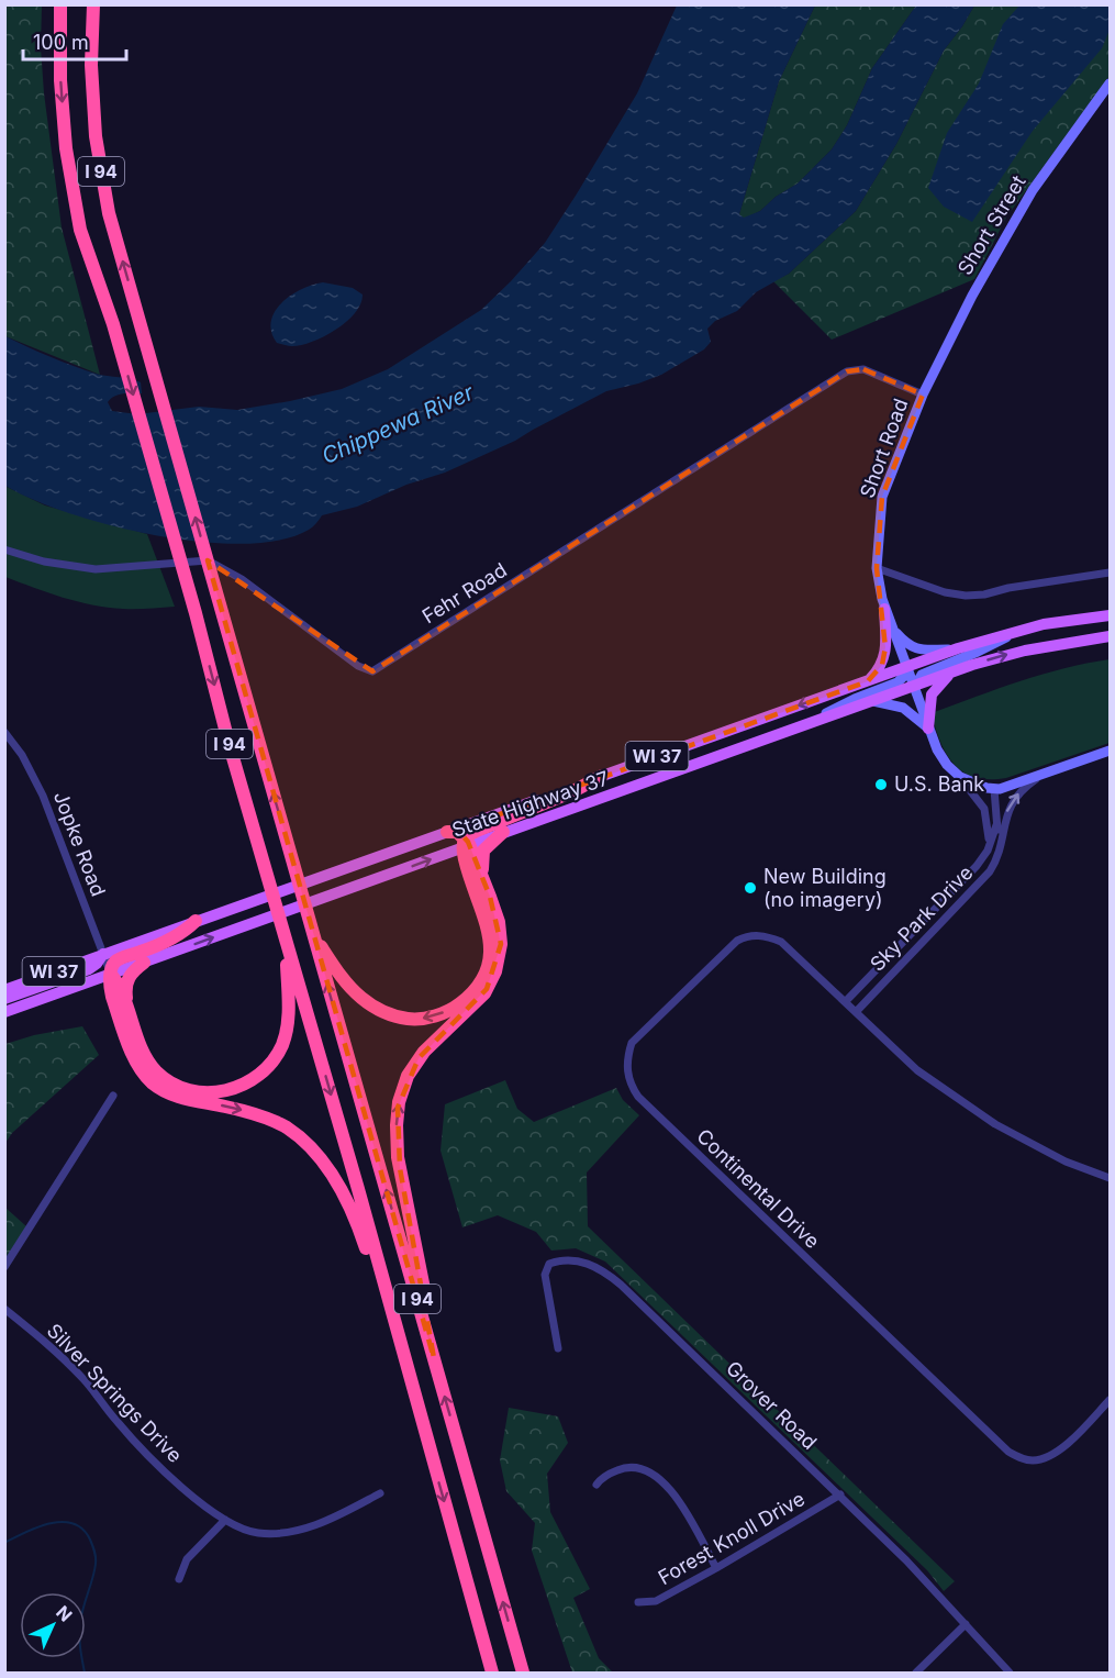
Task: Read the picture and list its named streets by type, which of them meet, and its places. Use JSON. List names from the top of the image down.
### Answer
{
  "streets": {
    "highway": ["I 94"],
    "main road": ["WI 37", "State Highway 37"],
    "street": [
      "Short Street",
      "Short Road",
      "Fehr Road",
      "Jopke Road",
      "Sky Park Drive",
      "Continental Drive",
      "Silver Springs Drive",
      "Grover Road",
      "Forest Knoll Drive"
    ]
  },
  "crossings": [
    ["Short Street", "Short Road"],
    ["Short Street", "Fehr Road"],
    ["Short Road", "Fehr Road"],
    ["Short Road", "State Highway 37"],
    ["State Highway 37", "Jopke Road"],
    ["Sky Park Drive", "Continental Drive"],
    ["Grover Road", "Forest Knoll Drive"]
  ],
  "water": ["Chippewa River"],
  "places": ["U.S. Bank", "New Building (no imagery)"],
  "scale_bar": "100 m",
  "north": "top right"
}
